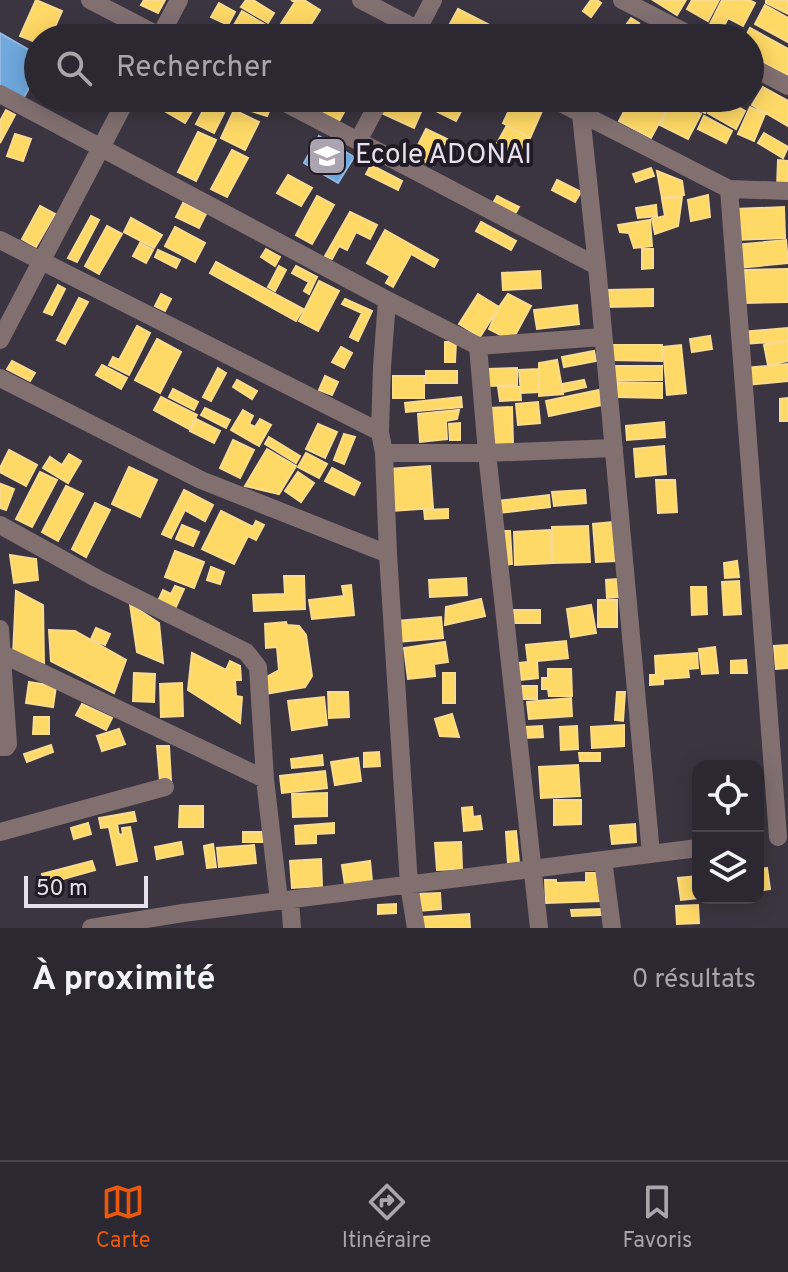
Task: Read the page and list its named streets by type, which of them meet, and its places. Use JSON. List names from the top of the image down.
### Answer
{
  "places": {
    "school or university": ["Ecole ADONAI"]
  },
  "scale_bar": "50 m",
  "page": {
    "search": "Rechercher",
    "scale": "50 m",
    "heading": ["À proximité", "0 résultats"],
    "nav": ["Carte", "Itinéraire", "Favoris"]
  }
}
